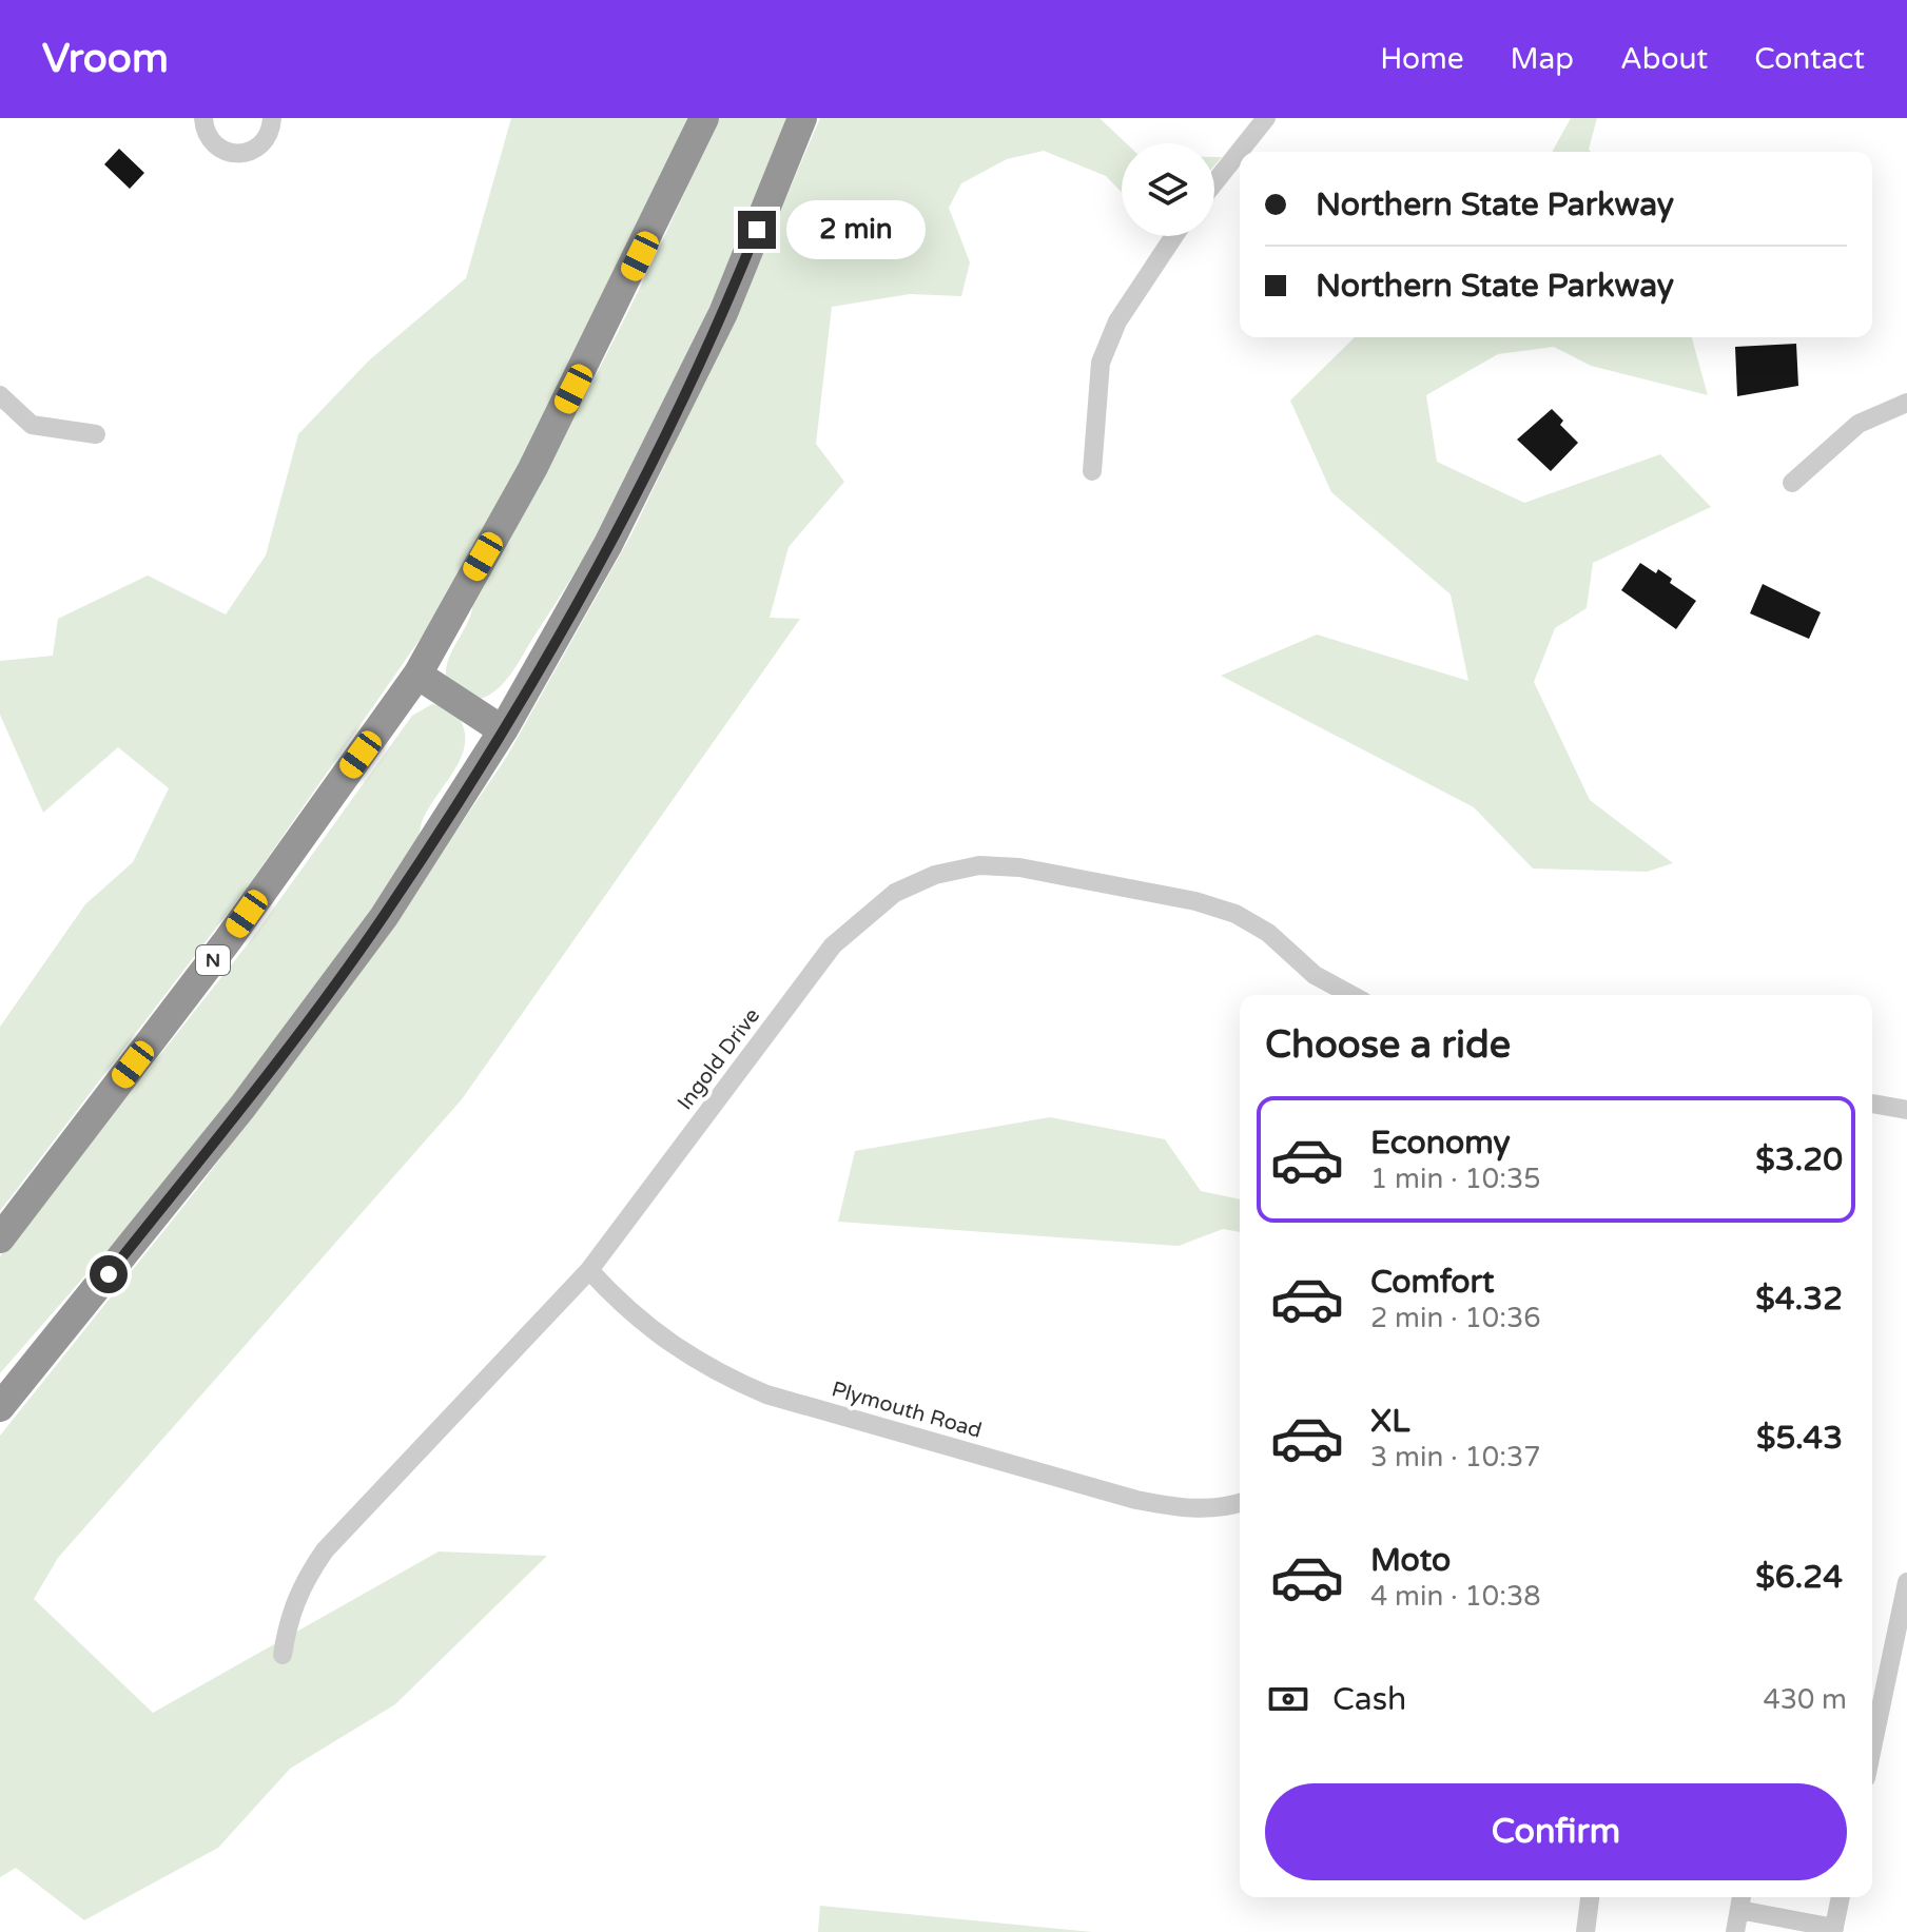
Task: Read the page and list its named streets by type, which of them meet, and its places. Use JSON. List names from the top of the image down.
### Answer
{
  "streets": {
    "highway": ["N"],
    "street": ["Ingold Drive", "Plymouth Road"]
  },
  "crossings": [
    ["Ingold Drive", "Plymouth Road"]
  ],
  "page": {
    "header": "Vroom",
    "nav": [
      "Home",
      "Map",
      "About",
      "Contact"
    ],
    "banner": ["Northern State Parkway", "Northern State Parkway"],
    "bubble": "2 min",
    "heading": "Choose a ride",
    "list": [
      {
        "name": "Economy",
        "note": "1 min · 10:35",
        "value": "$3.20"
      },
      {
        "name": "Comfort",
        "note": "2 min · 10:36",
        "value": "$4.32"
      },
      {
        "name": "XL",
        "note": "3 min · 10:37",
        "value": "$5.43"
      },
      {
        "name": "Moto",
        "note": "4 min · 10:38",
        "value": "$6.24"
      }
    ],
    "pay": ["Cash", "430 m"],
    "buttons": "Confirm"
  }
}
